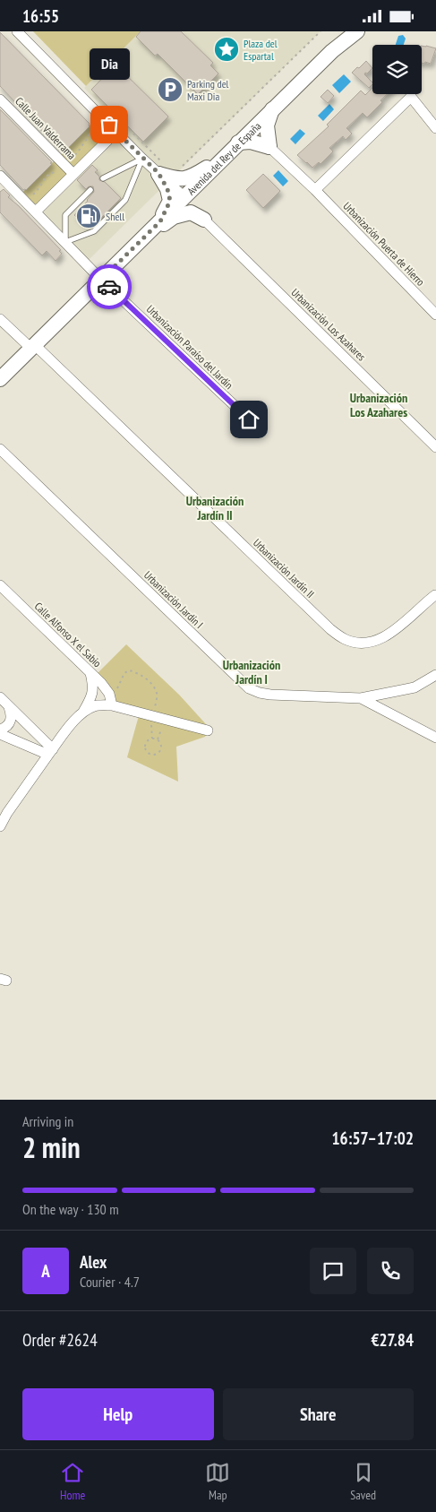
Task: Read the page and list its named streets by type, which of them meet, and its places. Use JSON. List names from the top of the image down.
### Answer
{
  "streets": {
    "main road": ["Avenida del Rey de España"],
    "street": [
      "Calle Juan Valderrama",
      "Urbanización Puerta de Hierro",
      "Urbanización Los Azahares",
      "Urbanización Paraíso del Jardín",
      "Urbanización Jardín II",
      "Urbanización Jardín I",
      "Calle Alfonso X el Sabio"
    ]
  },
  "crossings": [
    ["Avenida del Rey de España", "Urbanización Paraíso del Jardín"],
    ["Avenida del Rey de España", "Urbanización Jardín II"]
  ],
  "districts": ["Urbanización Los Azahares", "Urbanización Jardín II", "Urbanización Jardín I"],
  "places": {
    "place": ["Plaza del Espartal"],
    "parking": ["Parking del Maxi Dia"],
    "other": ["Dia"],
    "fuel station": ["Shell"]
  },
  "page": {
    "status": "16:55",
    "bubble": "Dia",
    "heading": ["2 min", "Arriving in", "16:57–17:02"],
    "panel": [
      "Alex",
      "Courier · 4.7",
      "Order #2624",
      "€27.84"
    ],
    "bar": "On the way · 130 m",
    "round": "A",
    "buttons": ["Help", "Share"],
    "tabs": ["Home", "Map", "Saved"]
  }
}
